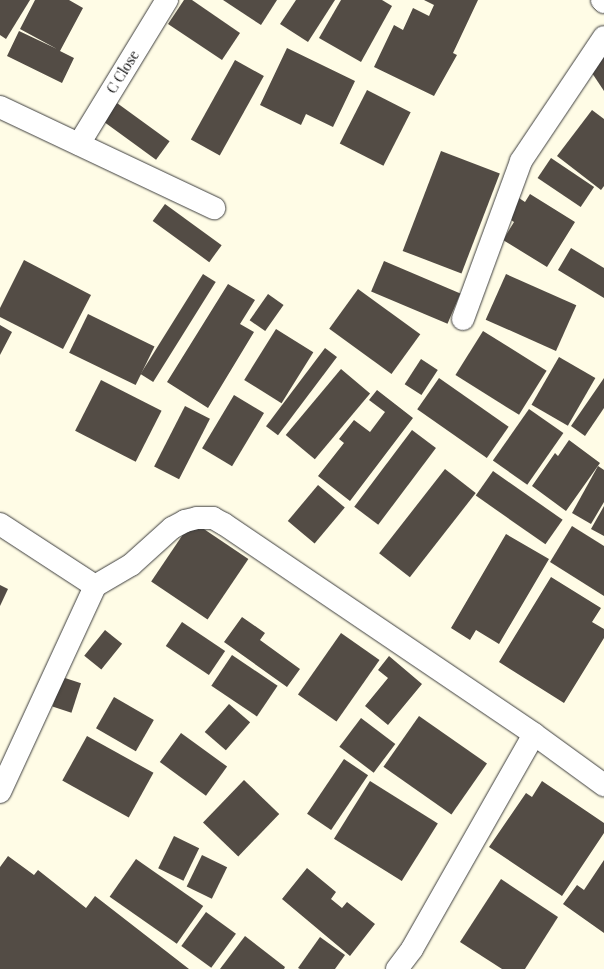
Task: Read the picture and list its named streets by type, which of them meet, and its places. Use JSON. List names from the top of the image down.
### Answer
{
  "streets": {
    "street": ["C Close"]
  }
}
